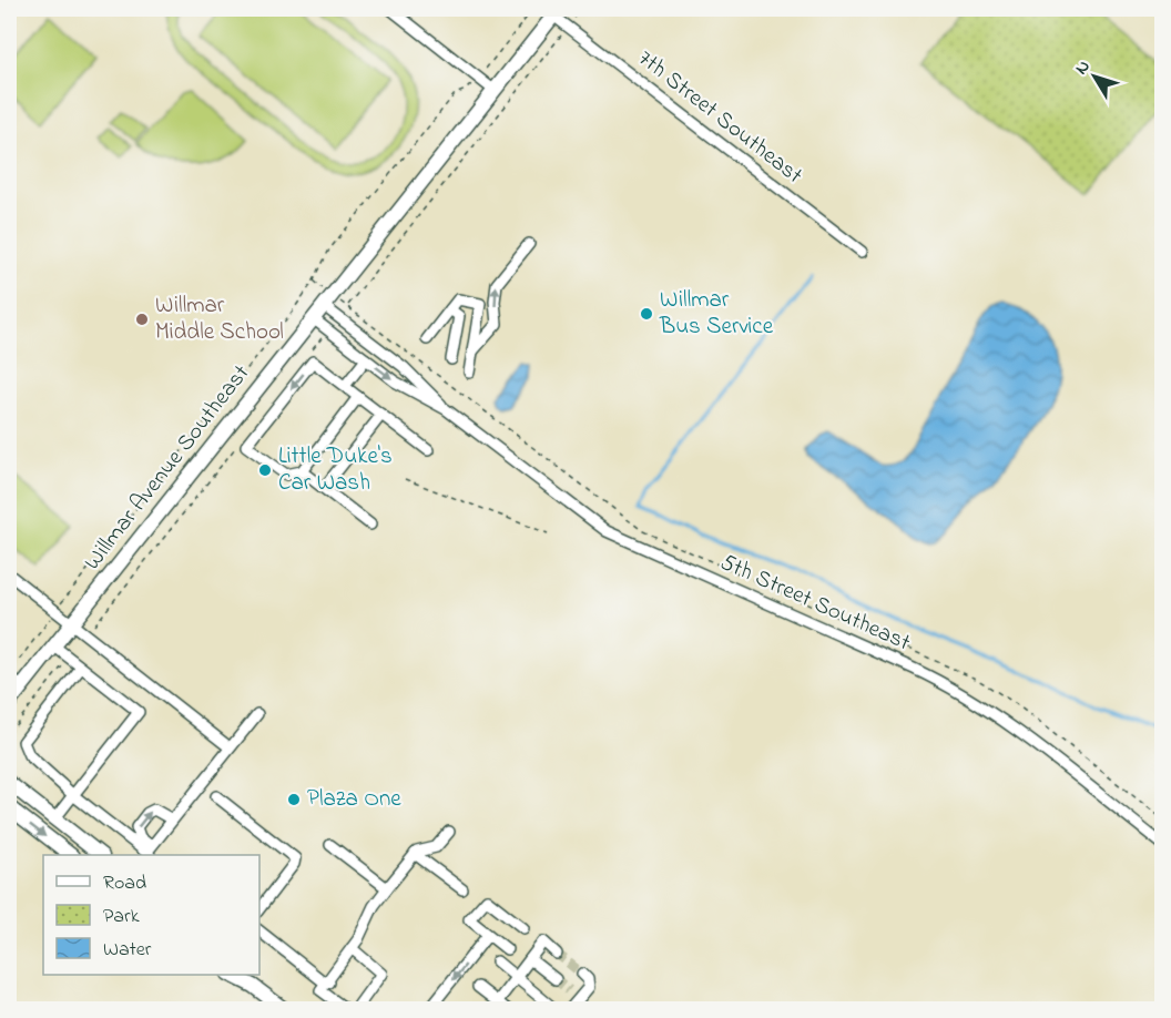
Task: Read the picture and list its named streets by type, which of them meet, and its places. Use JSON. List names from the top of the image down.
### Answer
{
  "streets": {
    "main road": ["Willmar Avenue Southeast"],
    "street": ["7th Street Southeast", "5th Street Southeast"]
  },
  "crossings": [
    ["7th Street Southeast", "Willmar Avenue Southeast"],
    ["Willmar Avenue Southeast", "5th Street Southeast"]
  ],
  "places": [
    "Willmar Bus Service",
    "Willmar Middle School",
    "Little Duke's Car Wash",
    "Plaza One"
  ],
  "legend": ["Road", "Park", "Water"],
  "north": "top left"
}
